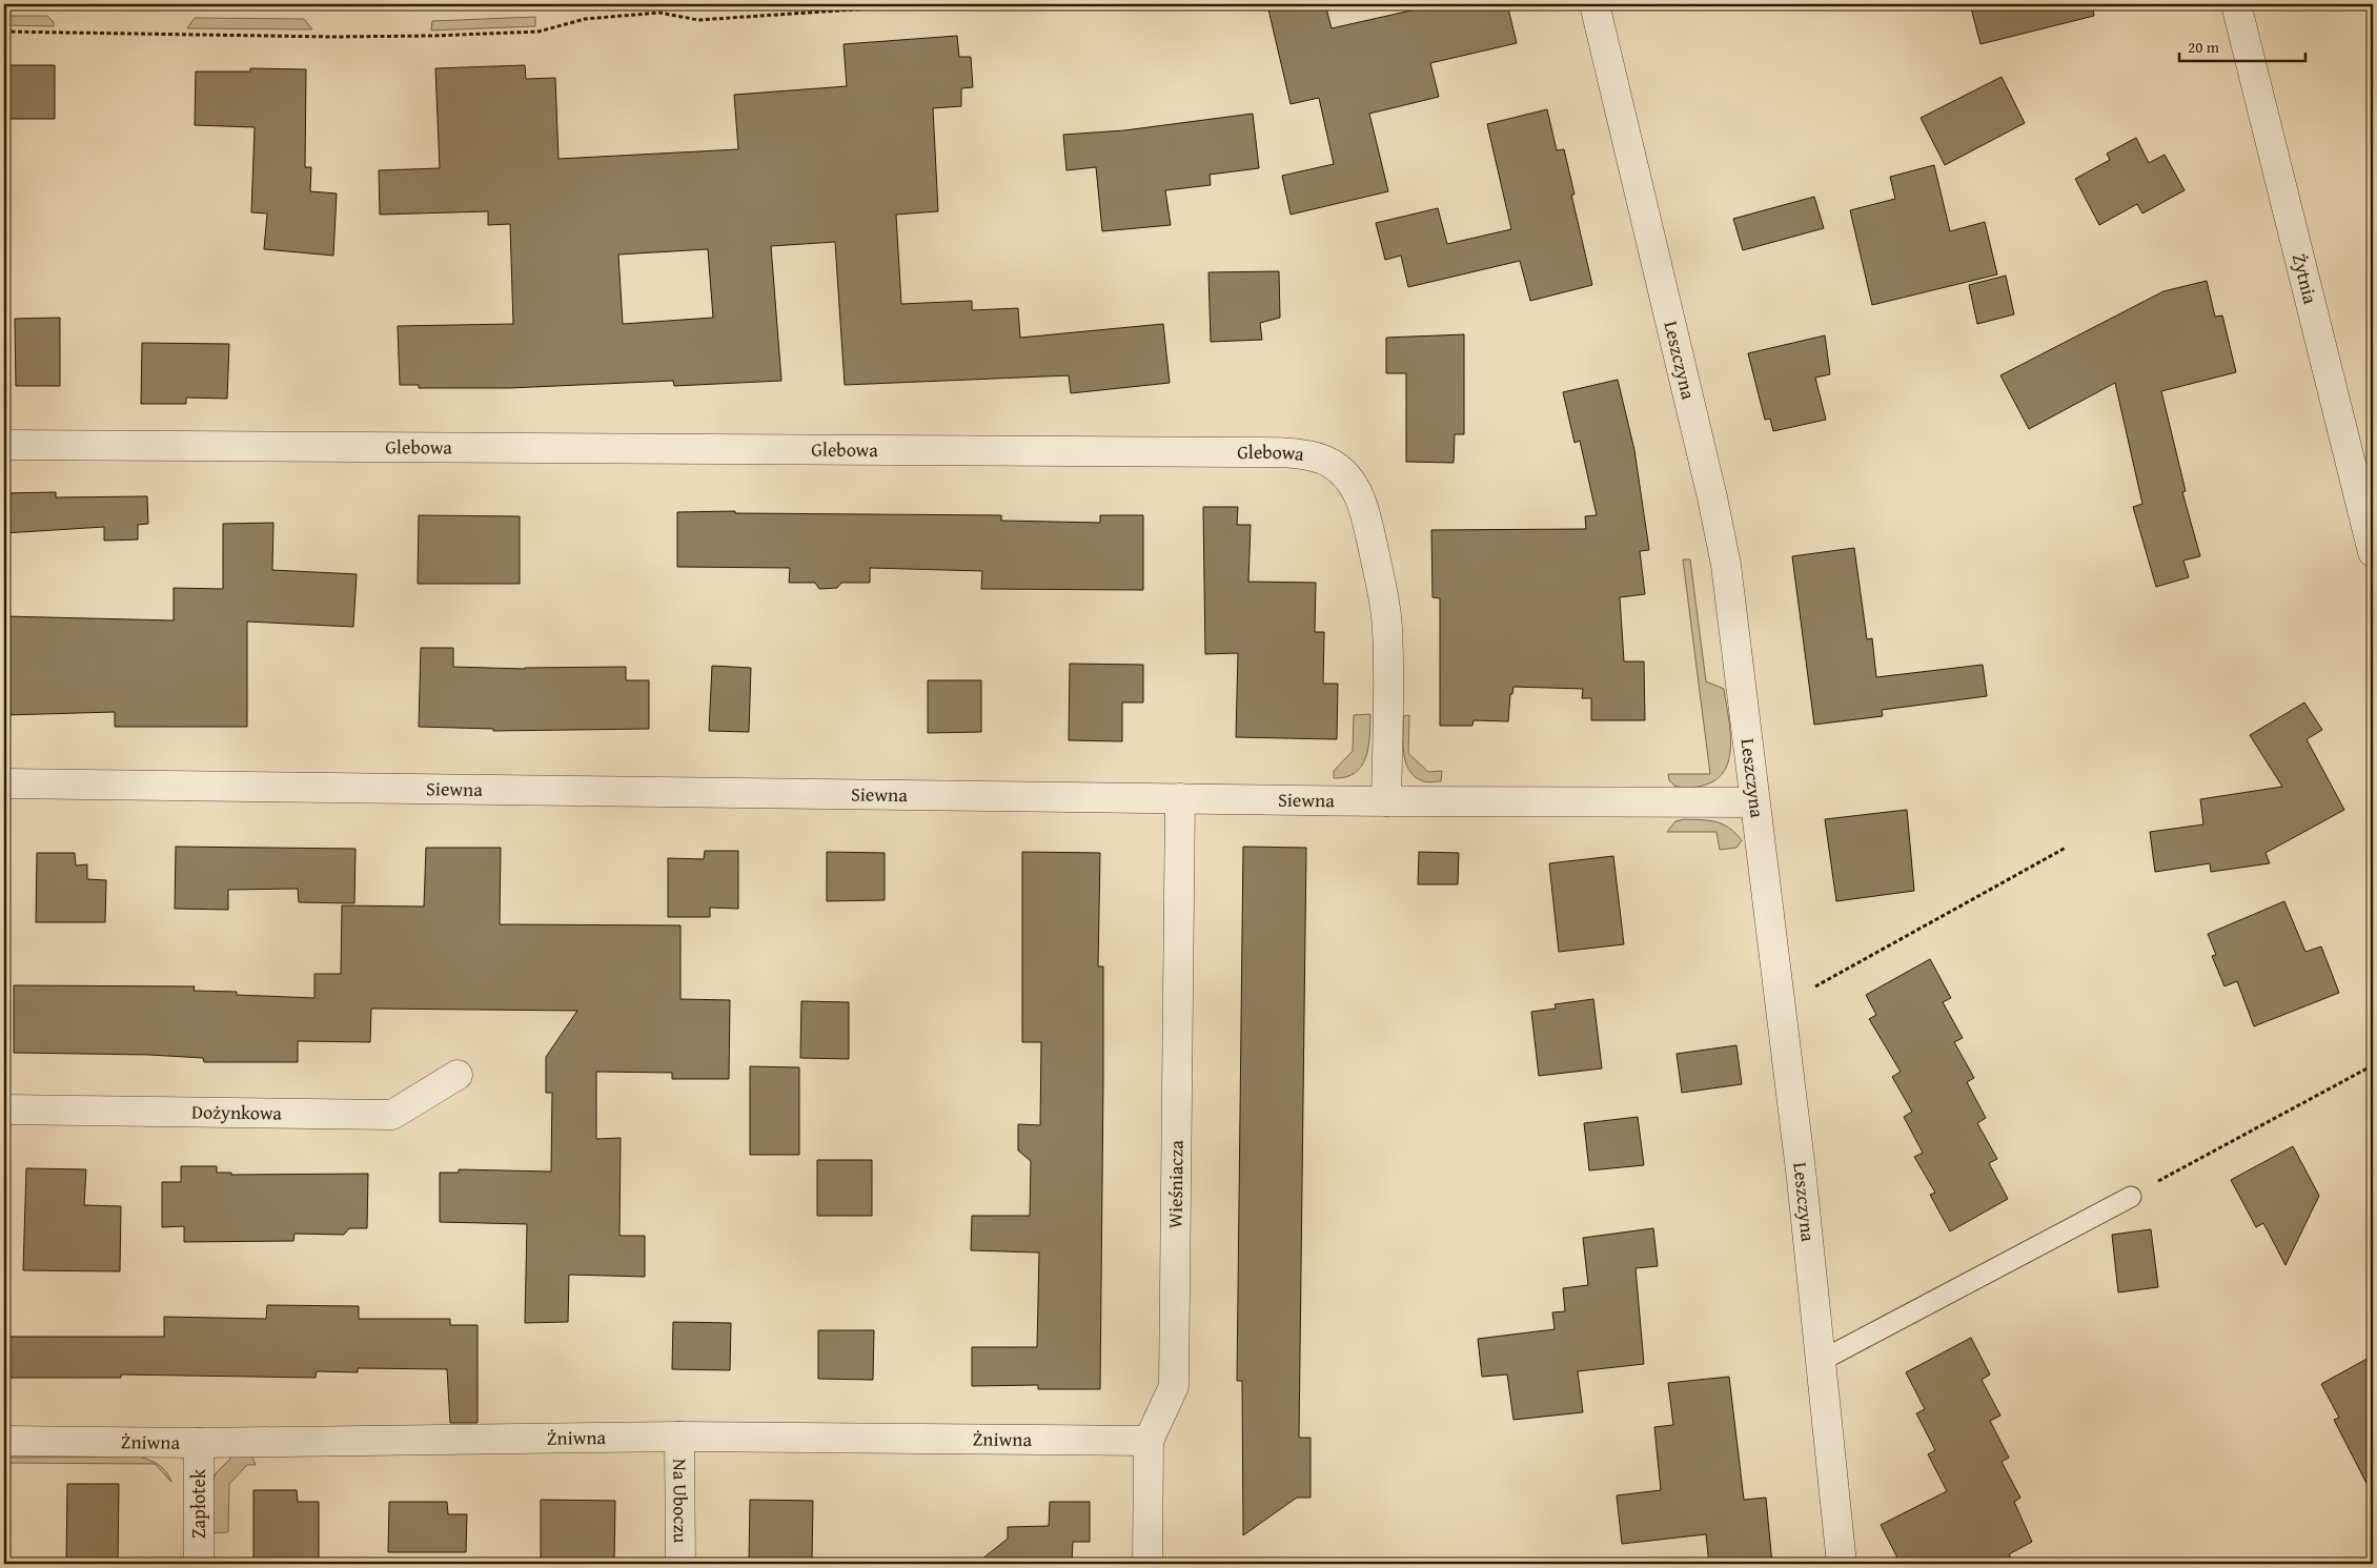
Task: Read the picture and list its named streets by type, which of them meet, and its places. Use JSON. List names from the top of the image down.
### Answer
{
  "streets": {
    "street": [
      "Żytnia",
      "Leszczyna",
      "Glebowa",
      "Siewna",
      "Dożynkowa",
      "Wieśniacza",
      "Żniwna",
      "Na Uboczu",
      "Zapłotek"
    ]
  },
  "crossings": [
    ["Leszczyna", "Siewna"],
    ["Glebowa", "Siewna"],
    ["Siewna", "Wieśniacza"],
    ["Wieśniacza", "Żniwna"],
    ["Żniwna", "Na Uboczu"],
    ["Żniwna", "Zapłotek"]
  ],
  "scale_bar": "20 m"
}
